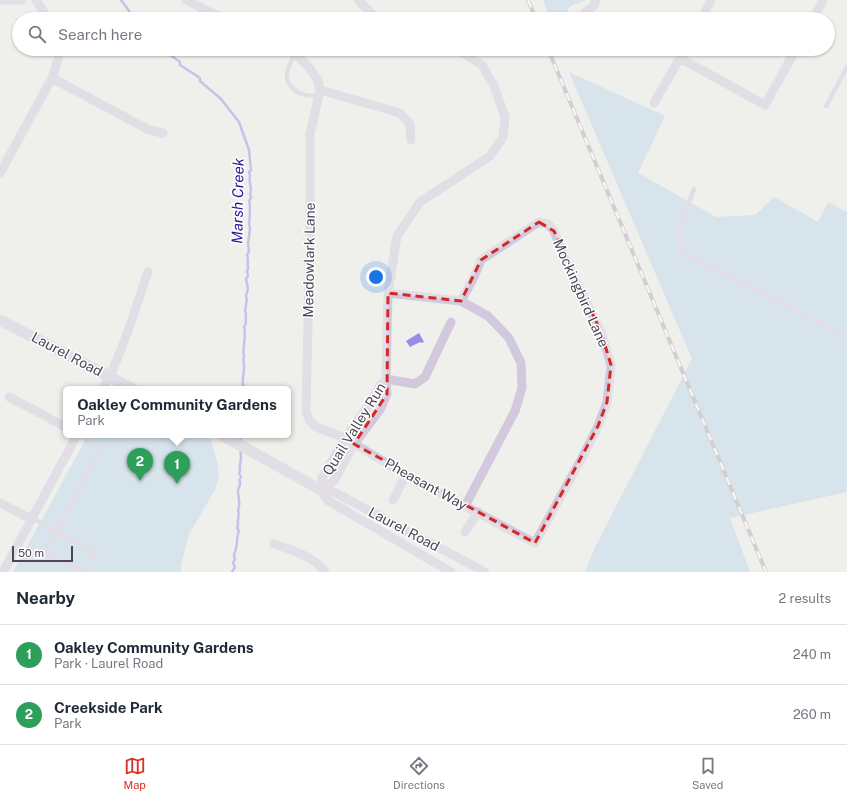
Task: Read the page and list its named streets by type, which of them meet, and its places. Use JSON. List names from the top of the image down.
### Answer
{
  "streets": {
    "street": [
      "Meadowlark Lane",
      "Mockingbird Lane",
      "Laurel Road",
      "Quail Valley Run",
      "Pheasant Way"
    ]
  },
  "crossings": [
    ["Meadowlark Lane", "Pheasant Way"],
    ["Mockingbird Lane", "Pheasant Way"],
    ["Laurel Road", "Quail Valley Run"],
    ["Quail Valley Run", "Pheasant Way"]
  ],
  "water": ["Marsh Creek"],
  "scale_bar": "50 m",
  "page": {
    "search": "Search here",
    "popup": ["Oakley Community Gardens", "Park"],
    "pins": ["2", "1"],
    "scale": "50 m",
    "heading": ["Nearby", "2 results"],
    "list": [
      {
        "mark": "1",
        "name": "Oakley Community Gardens",
        "note": "Park · Laurel Road",
        "value": "240 m"
      },
      {
        "mark": "2",
        "name": "Creekside Park",
        "note": "Park",
        "value": "260 m"
      }
    ],
    "nav": ["Map", "Directions", "Saved"]
  }
}
